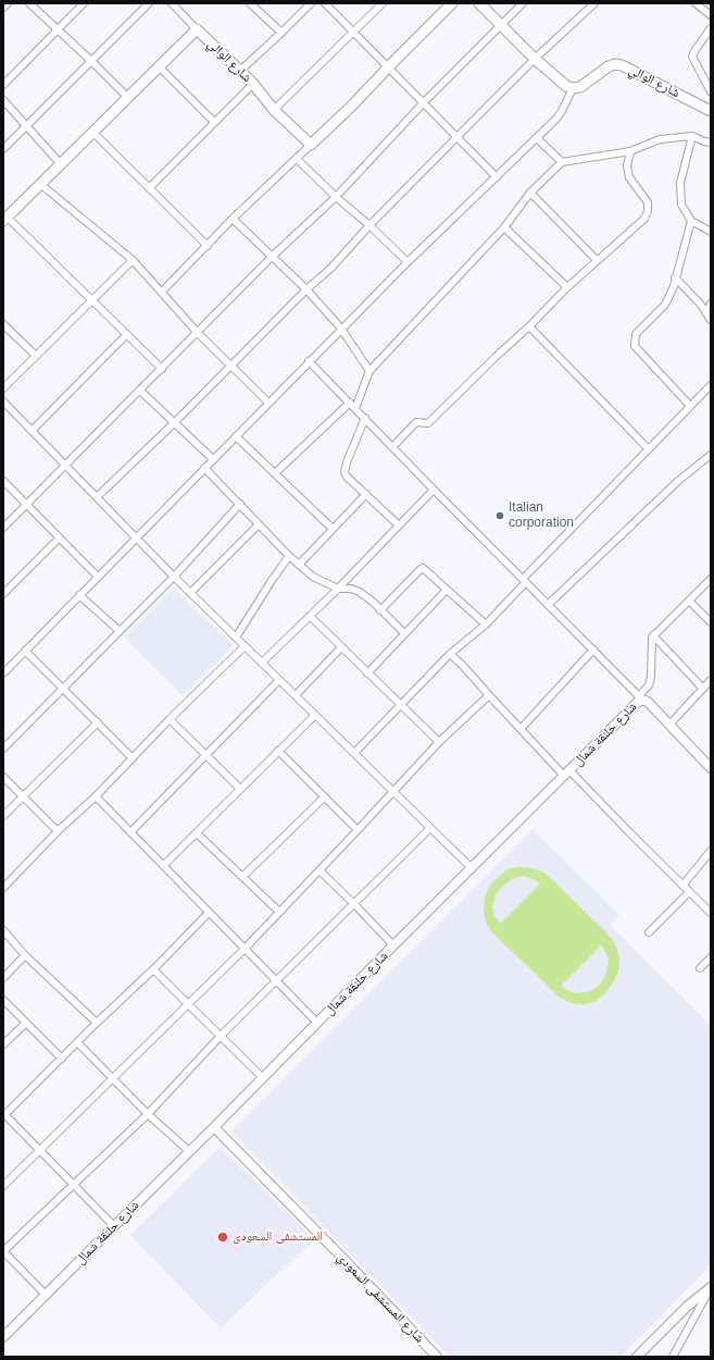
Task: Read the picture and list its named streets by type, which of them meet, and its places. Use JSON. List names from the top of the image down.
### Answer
{
  "streets": {
    "main road": ["شارع الوالي"],
    "street": ["شارع حلنقة شمال", "شارع المستشفى السعودي"]
  },
  "crossings": [
    ["شارع حلنقة شمال", "شارع المستشفى السعودي"]
  ],
  "places": ["Italian corporation", "المستشفى السعودى"]
}
